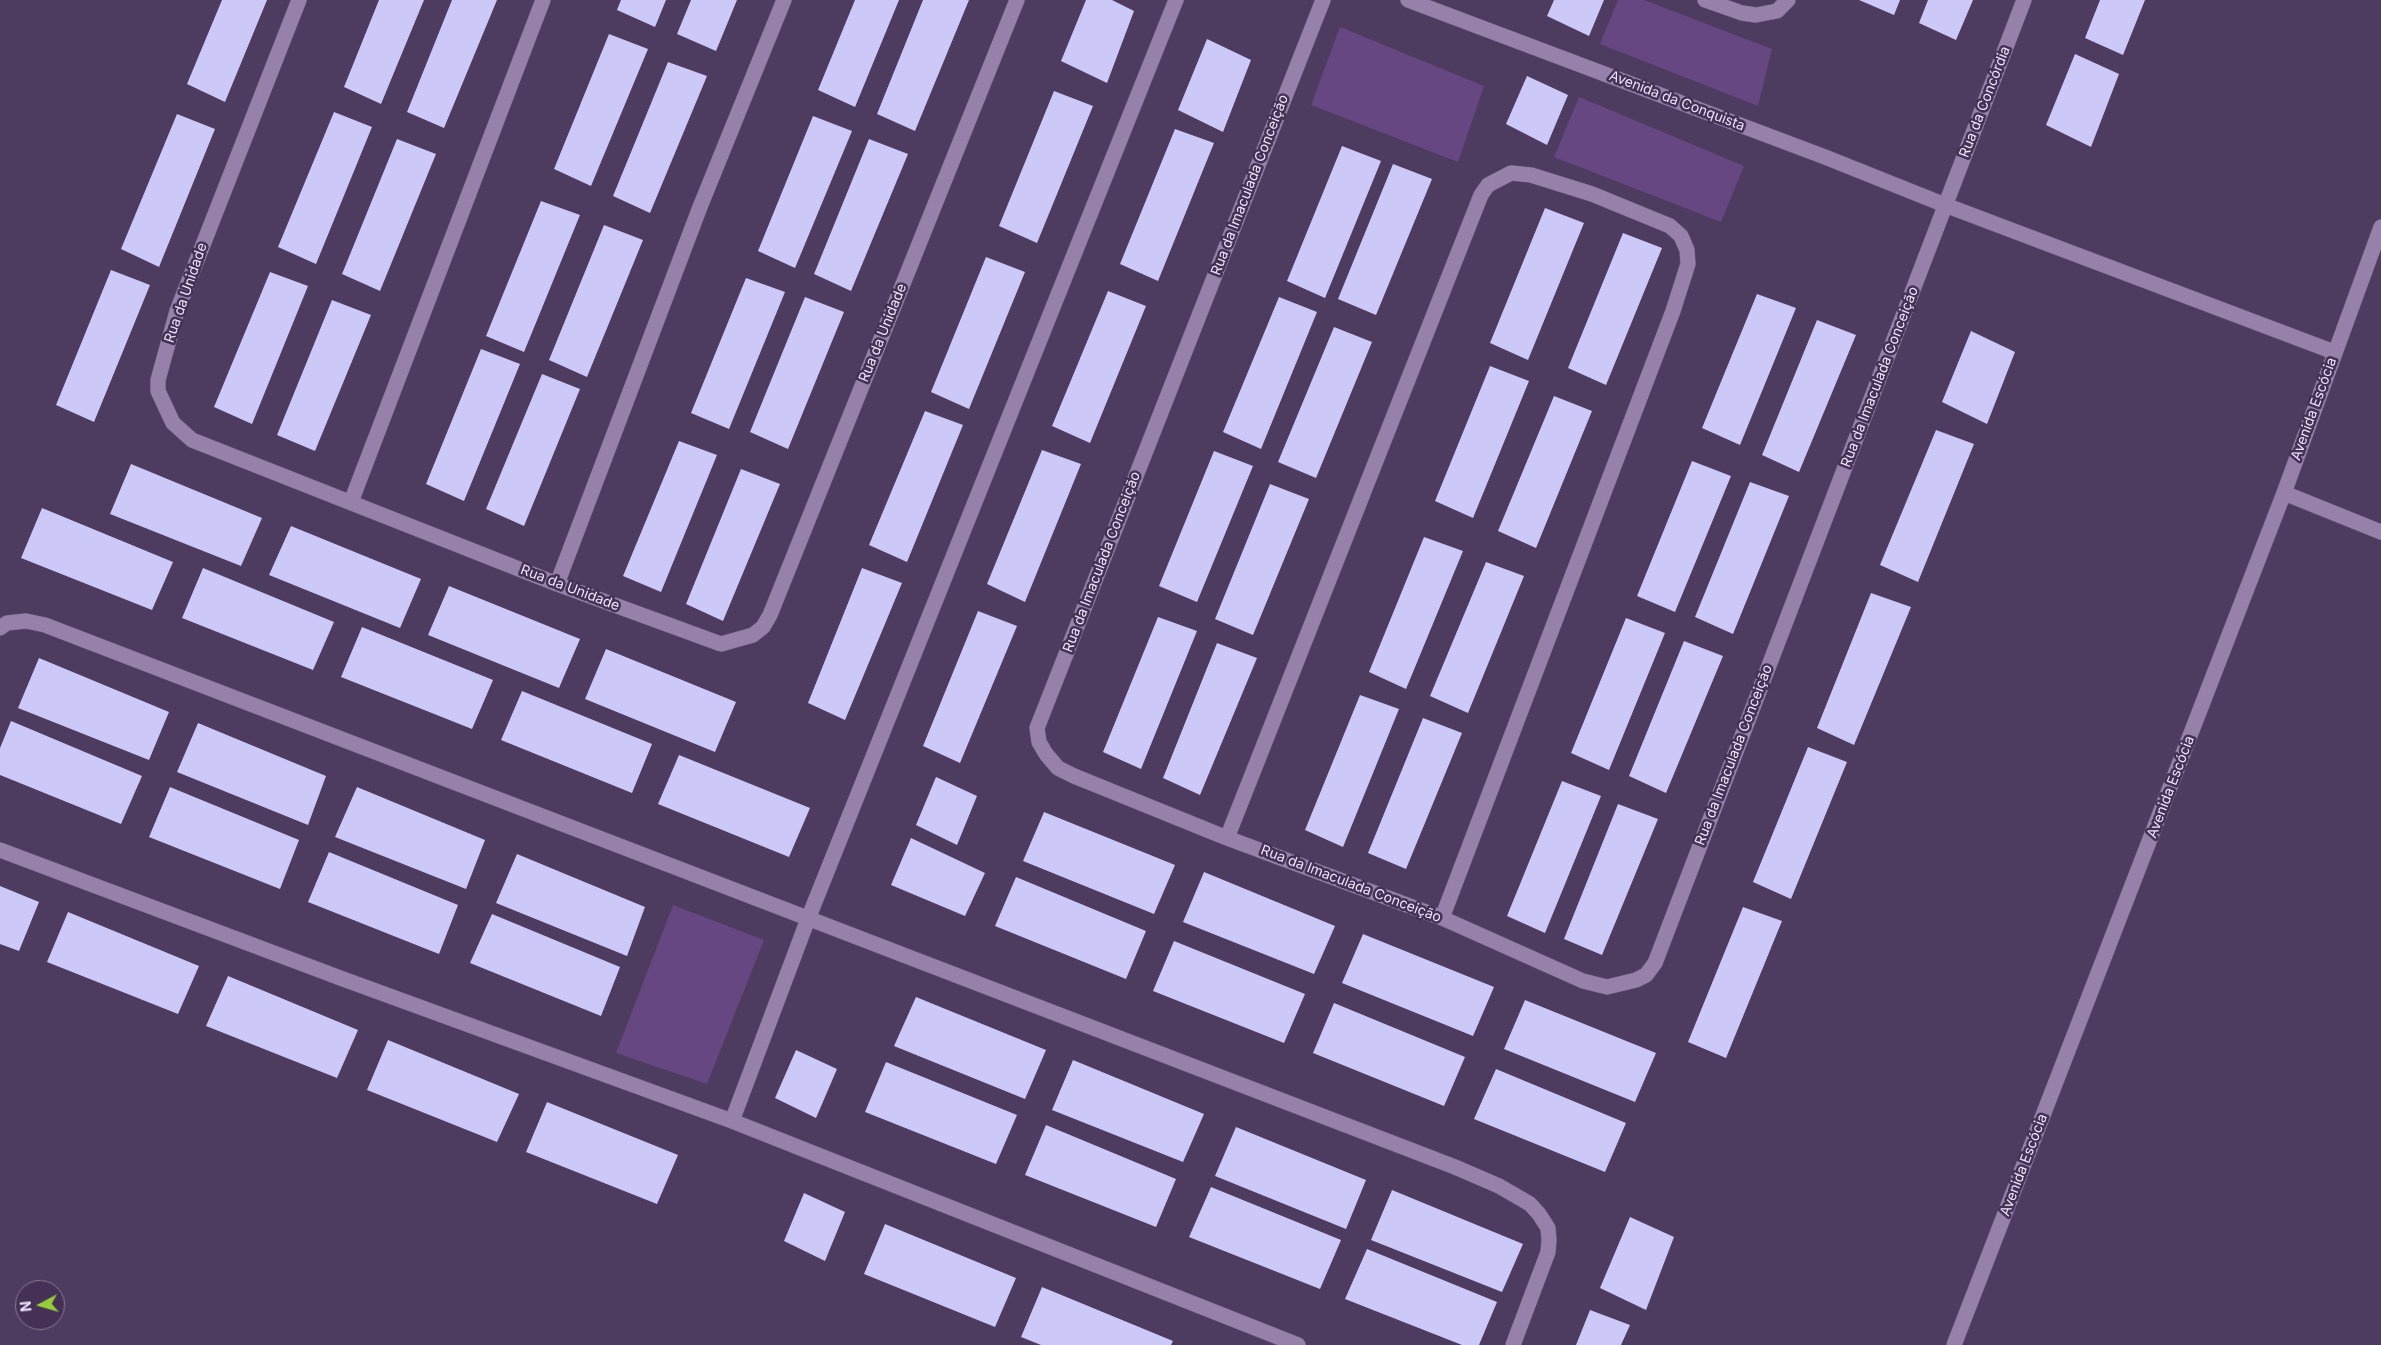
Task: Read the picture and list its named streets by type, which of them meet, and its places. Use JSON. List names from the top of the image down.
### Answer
{
  "streets": {
    "street": [
      "Avenida da Conquista",
      "Rua da Concórdia",
      "Rua da Imaculada Conceição",
      "Rua da Unidade",
      "Avenida Escócia"
    ]
  },
  "crossings": [
    ["Avenida da Conquista", "Rua da Concórdia"],
    ["Avenida da Conquista", "Rua da Imaculada Conceição"],
    ["Avenida da Conquista", "Avenida Escócia"],
    ["Rua da Concórdia", "Rua da Imaculada Conceição"]
  ],
  "north": "left"
}
